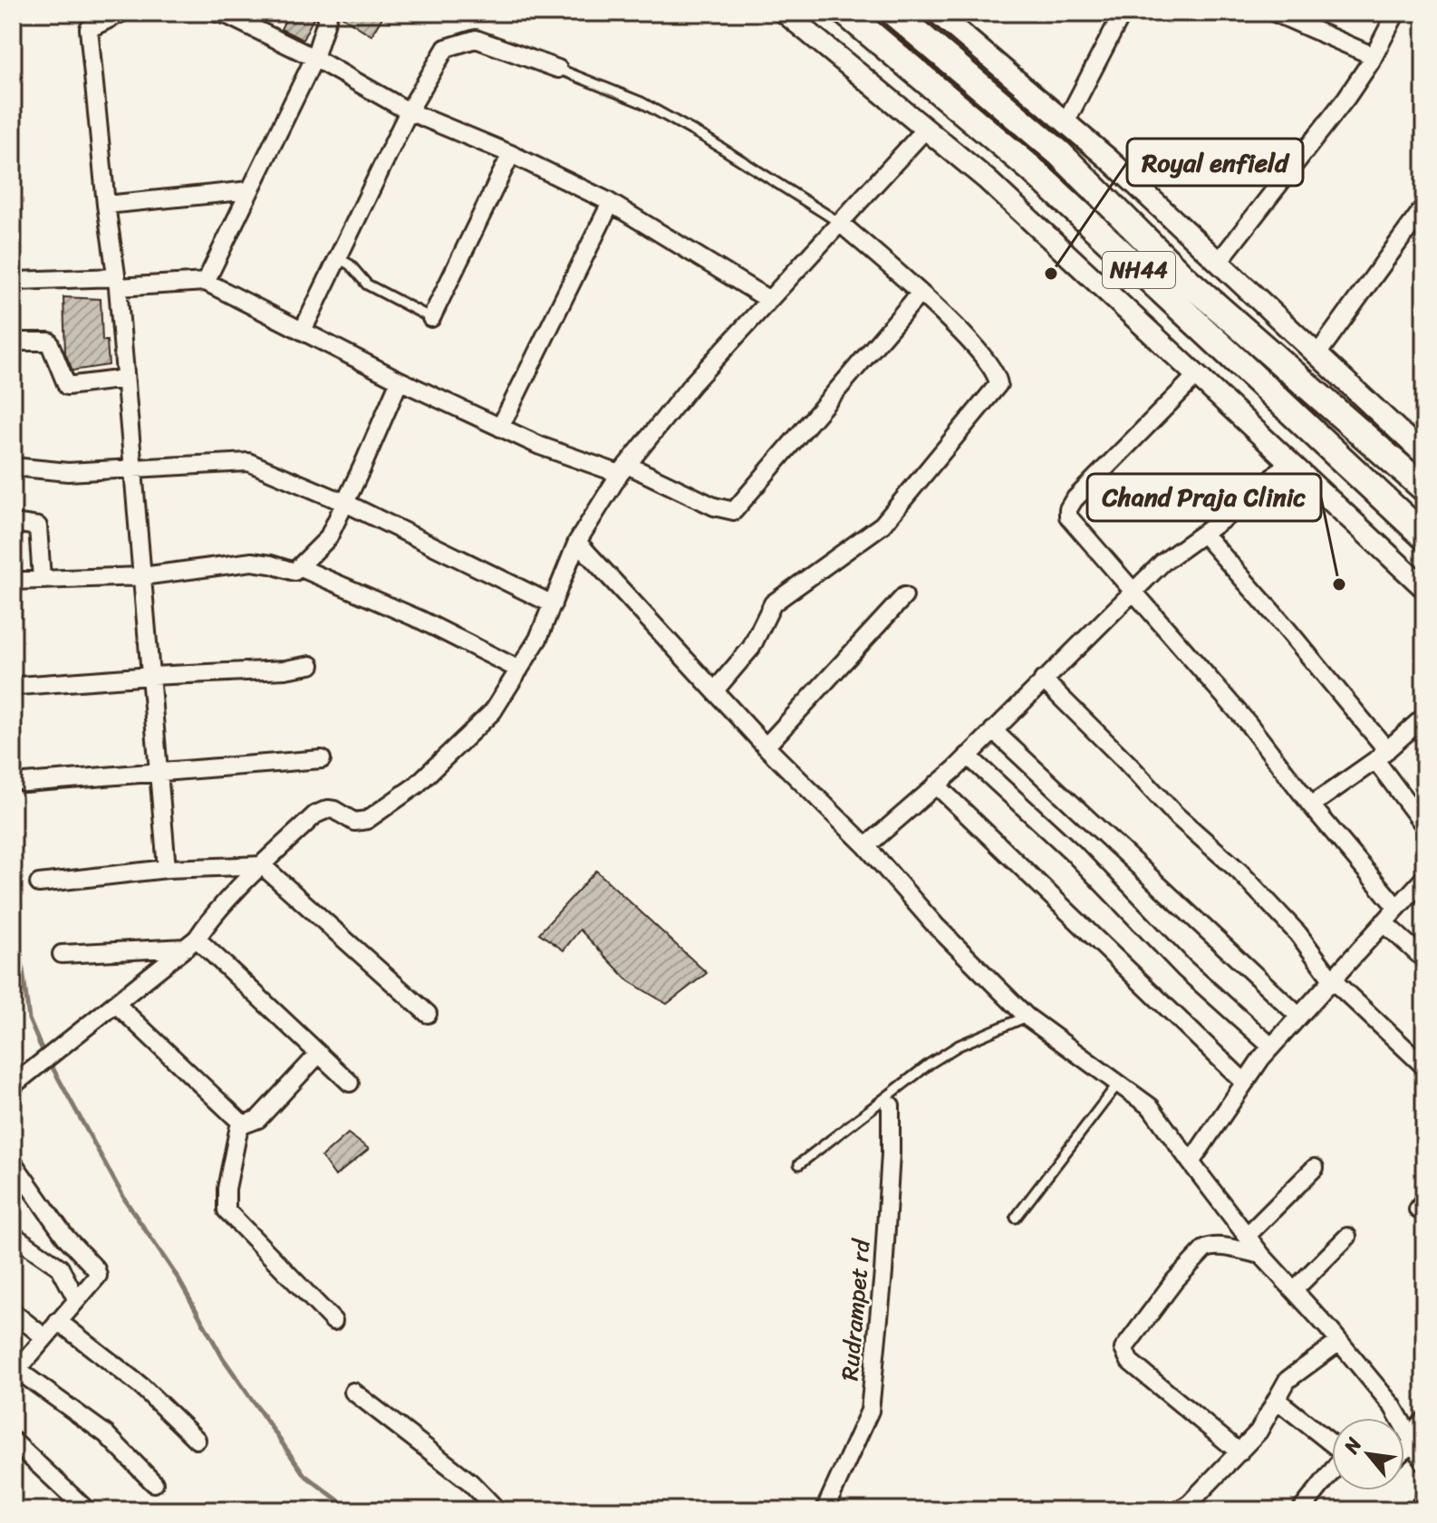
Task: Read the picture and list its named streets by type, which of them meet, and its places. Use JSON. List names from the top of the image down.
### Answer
{
  "streets": {
    "highway": ["NH44"],
    "street": ["Rudrampet rd"]
  },
  "places": ["Royal enfield", "Chand Praja Clinic"],
  "north": "top left"
}
